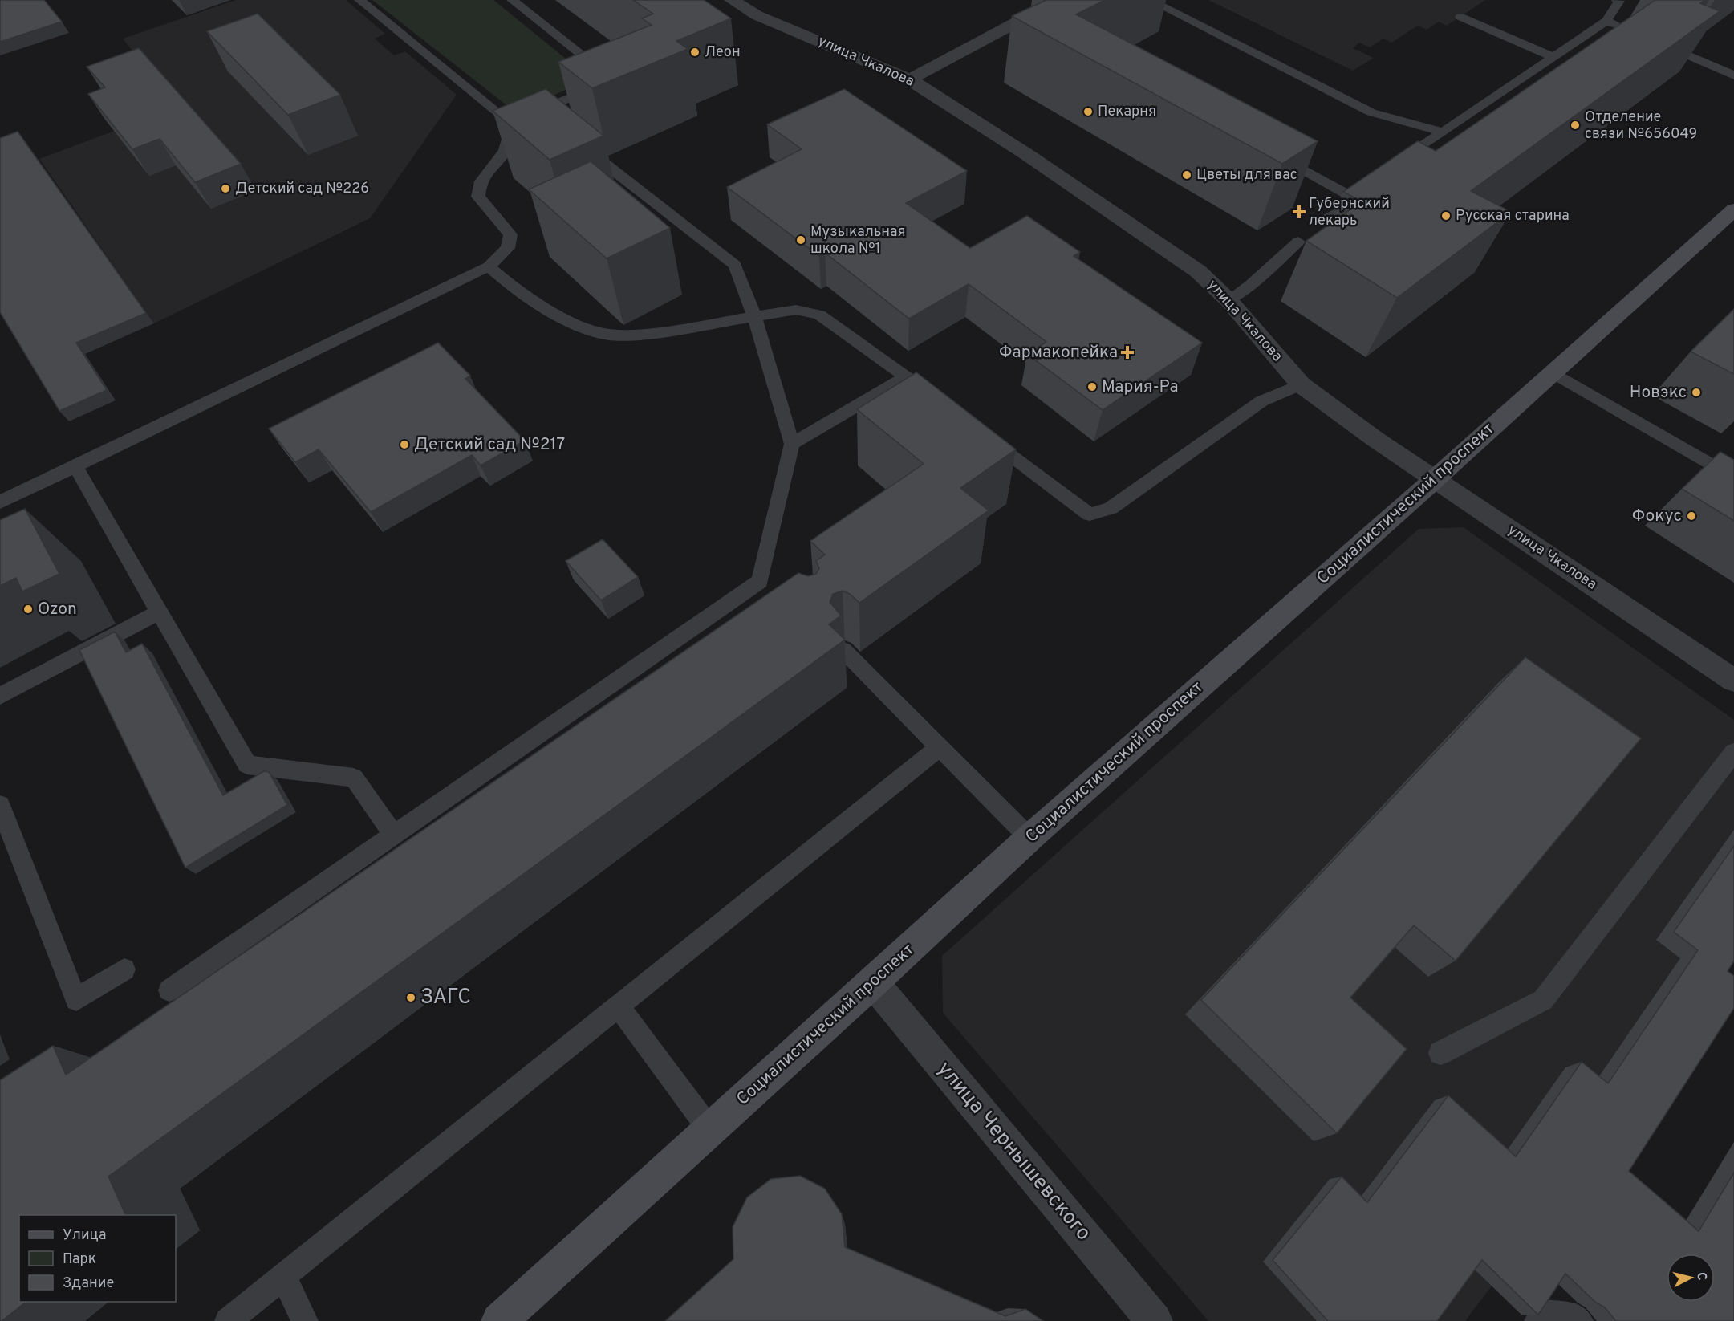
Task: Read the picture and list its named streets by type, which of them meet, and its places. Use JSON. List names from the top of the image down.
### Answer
{
  "streets": {
    "street": ["улица Чкалова", "Социалистический проспект", "улица Чернышевского"]
  },
  "crossings": [
    ["улица Чкалова", "Социалистический проспект"],
    ["Социалистический проспект", "улица Чернышевского"]
  ],
  "places": {
    "other": [
      "Леон",
      "Пекарня",
      "Отделение связи №656049",
      "Цветы для вас",
      "Детский сад №226",
      "Русская старина",
      "Музыкальная школа №1",
      "Мария-Ра",
      "Новэкс",
      "Детский сад №217",
      "Фокус",
      "Ozon",
      "ЗАГС"
    ],
    "health": ["Губернский лекарь", "Фармакопейка"]
  },
  "legend": ["Улица", "Парк", "Здание"],
  "north": "right"
}
